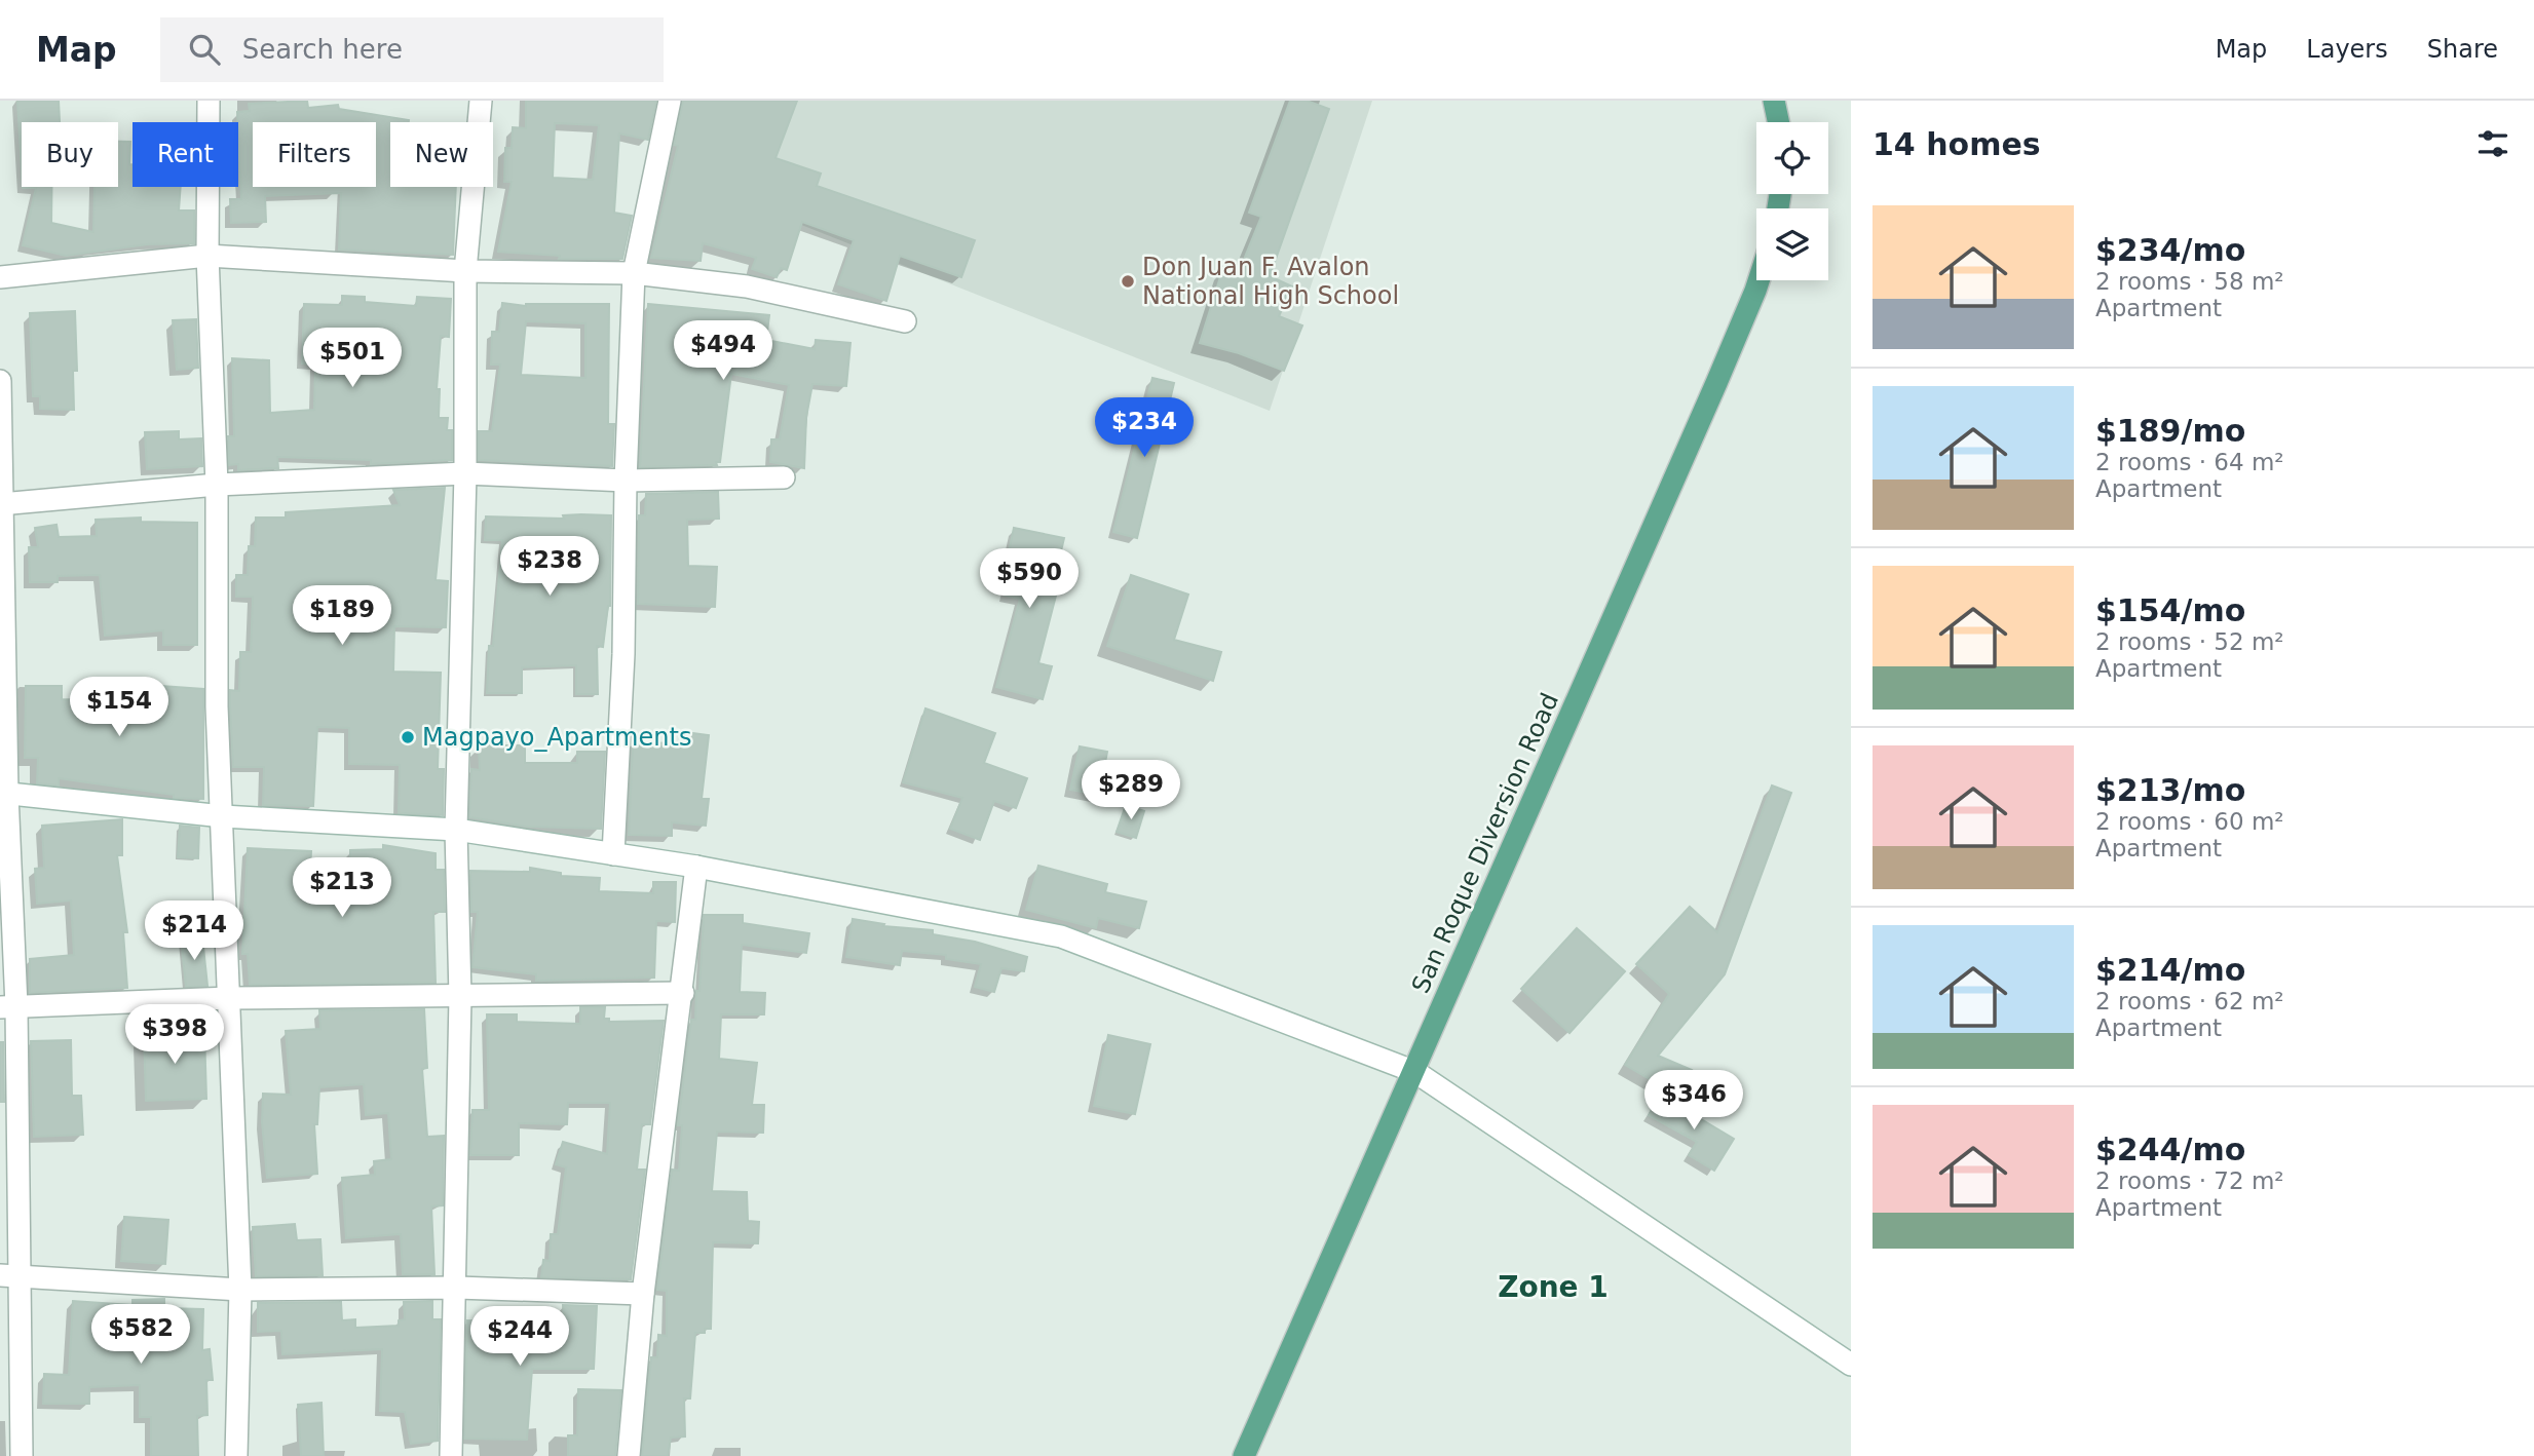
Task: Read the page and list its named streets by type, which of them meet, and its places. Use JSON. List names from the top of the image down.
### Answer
{
  "streets": {
    "main road": ["San Roque Diversion Road"]
  },
  "districts": ["Zone 1"],
  "places": ["Don Juan F. Avalon National High School", "Magpayo_Apartments"],
  "page": {
    "header": "Map",
    "search": "Search here",
    "nav": ["Map", "Layers", "Share"],
    "heading": "14 homes",
    "chip": [
      "Buy",
      "Rent",
      "Filters",
      "New"
    ],
    "list": [
      {
        "name": "$234/mo",
        "note": "2 rooms · 58 m² · Apartment"
      },
      {
        "name": "$189/mo",
        "note": "2 rooms · 64 m² · Apartment"
      },
      {
        "name": "$154/mo",
        "note": "2 rooms · 52 m² · Apartment"
      },
      {
        "name": "$213/mo",
        "note": "2 rooms · 60 m² · Apartment"
      },
      {
        "name": "$214/mo",
        "note": "2 rooms · 62 m² · Apartment"
      },
      {
        "name": "$244/mo",
        "note": "2 rooms · 72 m² · Apartment"
      }
    ],
    "price": [
      "$494",
      "$501",
      "$234",
      "$238",
      "$590",
      "$189",
      "$154",
      "$289",
      "$213",
      "$214",
      "$398",
      "$346",
      "$582",
      "$244"
    ]
  }
}
